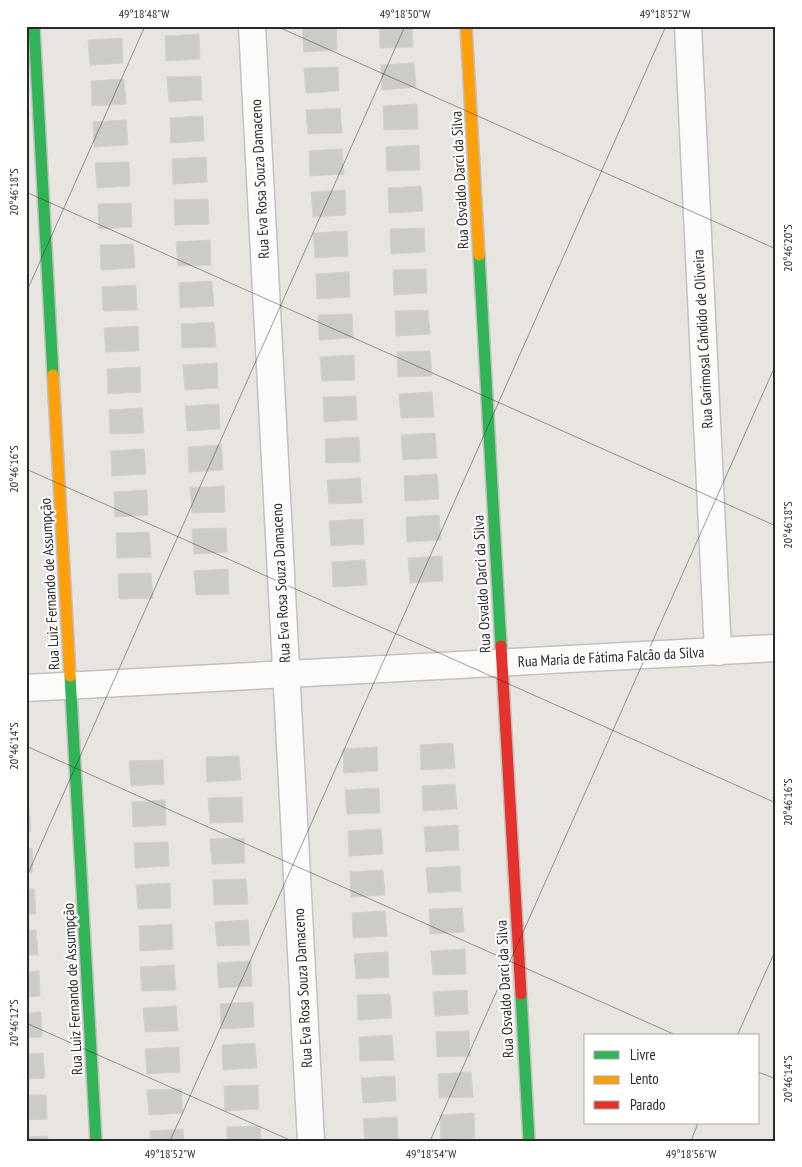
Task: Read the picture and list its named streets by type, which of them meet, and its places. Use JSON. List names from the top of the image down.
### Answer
{
  "streets": {
    "street": [
      "Rua Eva Rosa Souza Damaceno",
      "Rua Osvaldo Darci da Silva",
      "Rua Garimosal Cândido de Oliveira",
      "Rua Luiz Fernando de Assumpção",
      "Rua Maria de Fátima Falcão da Silva"
    ]
  },
  "crossings": [
    ["Rua Eva Rosa Souza Damaceno", "Rua Maria de Fátima Falcão da Silva"],
    ["Rua Osvaldo Darci da Silva", "Rua Maria de Fátima Falcão da Silva"],
    ["Rua Garimosal Cândido de Oliveira", "Rua Maria de Fátima Falcão da Silva"],
    ["Rua Luiz Fernando de Assumpção", "Rua Maria de Fátima Falcão da Silva"]
  ],
  "legend": ["Livre", "Lento", "Parado"],
  "coordinates": [
    "49°18'48\"W",
    "49°18'50\"W",
    "49°18'52\"W",
    "20°46'18\"S",
    "20°46'20\"S",
    "20°46'16\"S",
    "20°46'14\"S",
    "20°46'12\"S",
    "49°18'54\"W",
    "49°18'56\"W"
  ]
}
